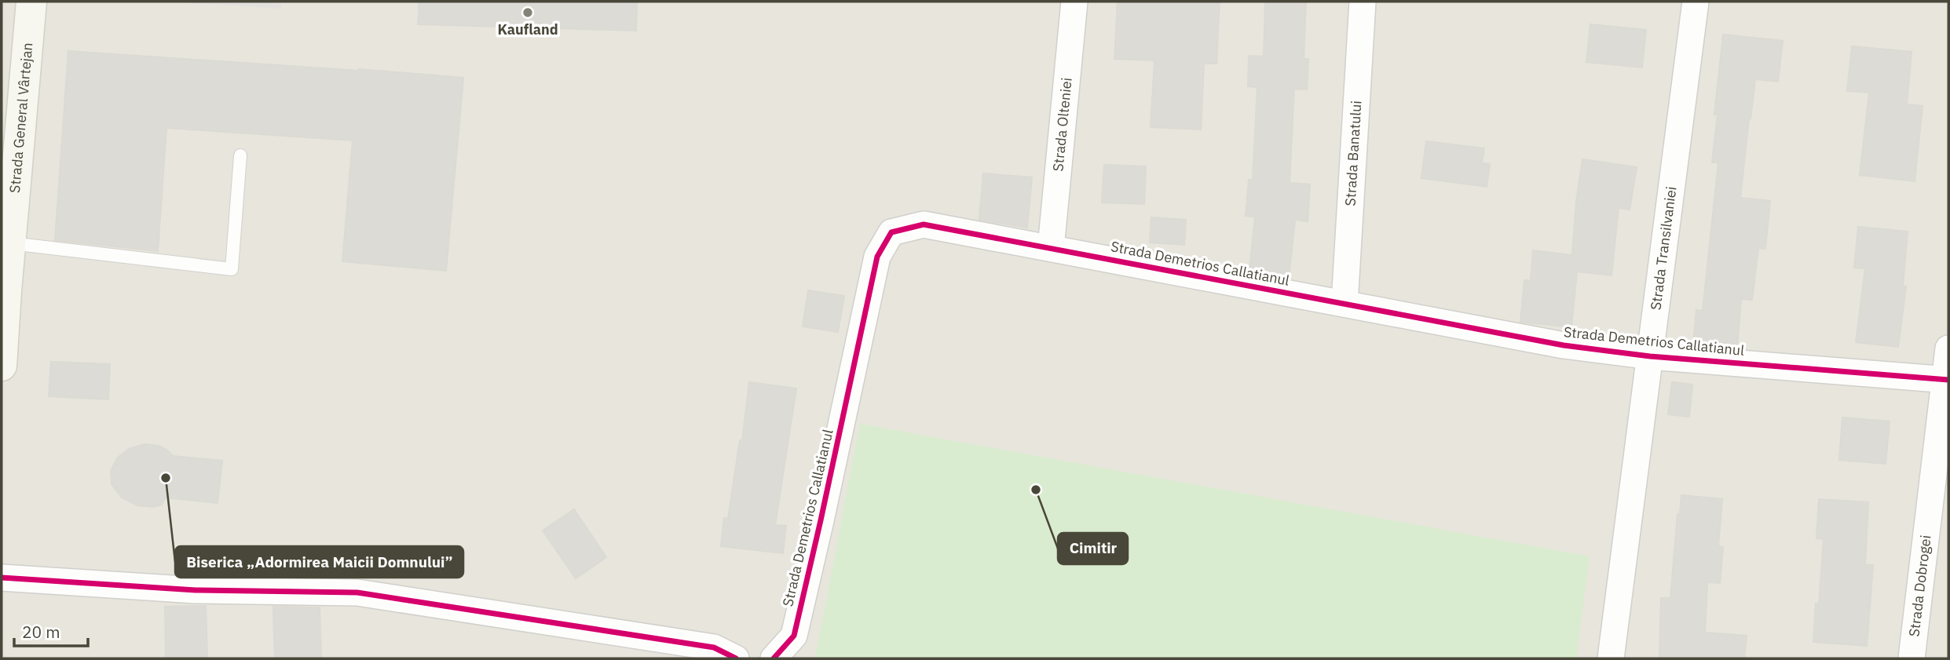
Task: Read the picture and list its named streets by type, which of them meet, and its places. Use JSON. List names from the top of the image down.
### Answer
{
  "streets": {
    "street": [
      "Strada General Vârtejan",
      "Strada Olteniei",
      "Strada Banatului",
      "Strada Transilvaniei",
      "Strada Demetrios Callatianul",
      "Strada Dobrogei"
    ]
  },
  "crossings": [
    ["Strada Olteniei", "Strada Demetrios Callatianul"],
    ["Strada Banatului", "Strada Demetrios Callatianul"],
    ["Strada Transilvaniei", "Strada Demetrios Callatianul"],
    ["Strada Demetrios Callatianul", "Strada Dobrogei"]
  ],
  "places": ["Kaufland", "Biserica „Adormirea Maicii Domnului”", "Cimitir"],
  "scale_bar": "20 m"
}
